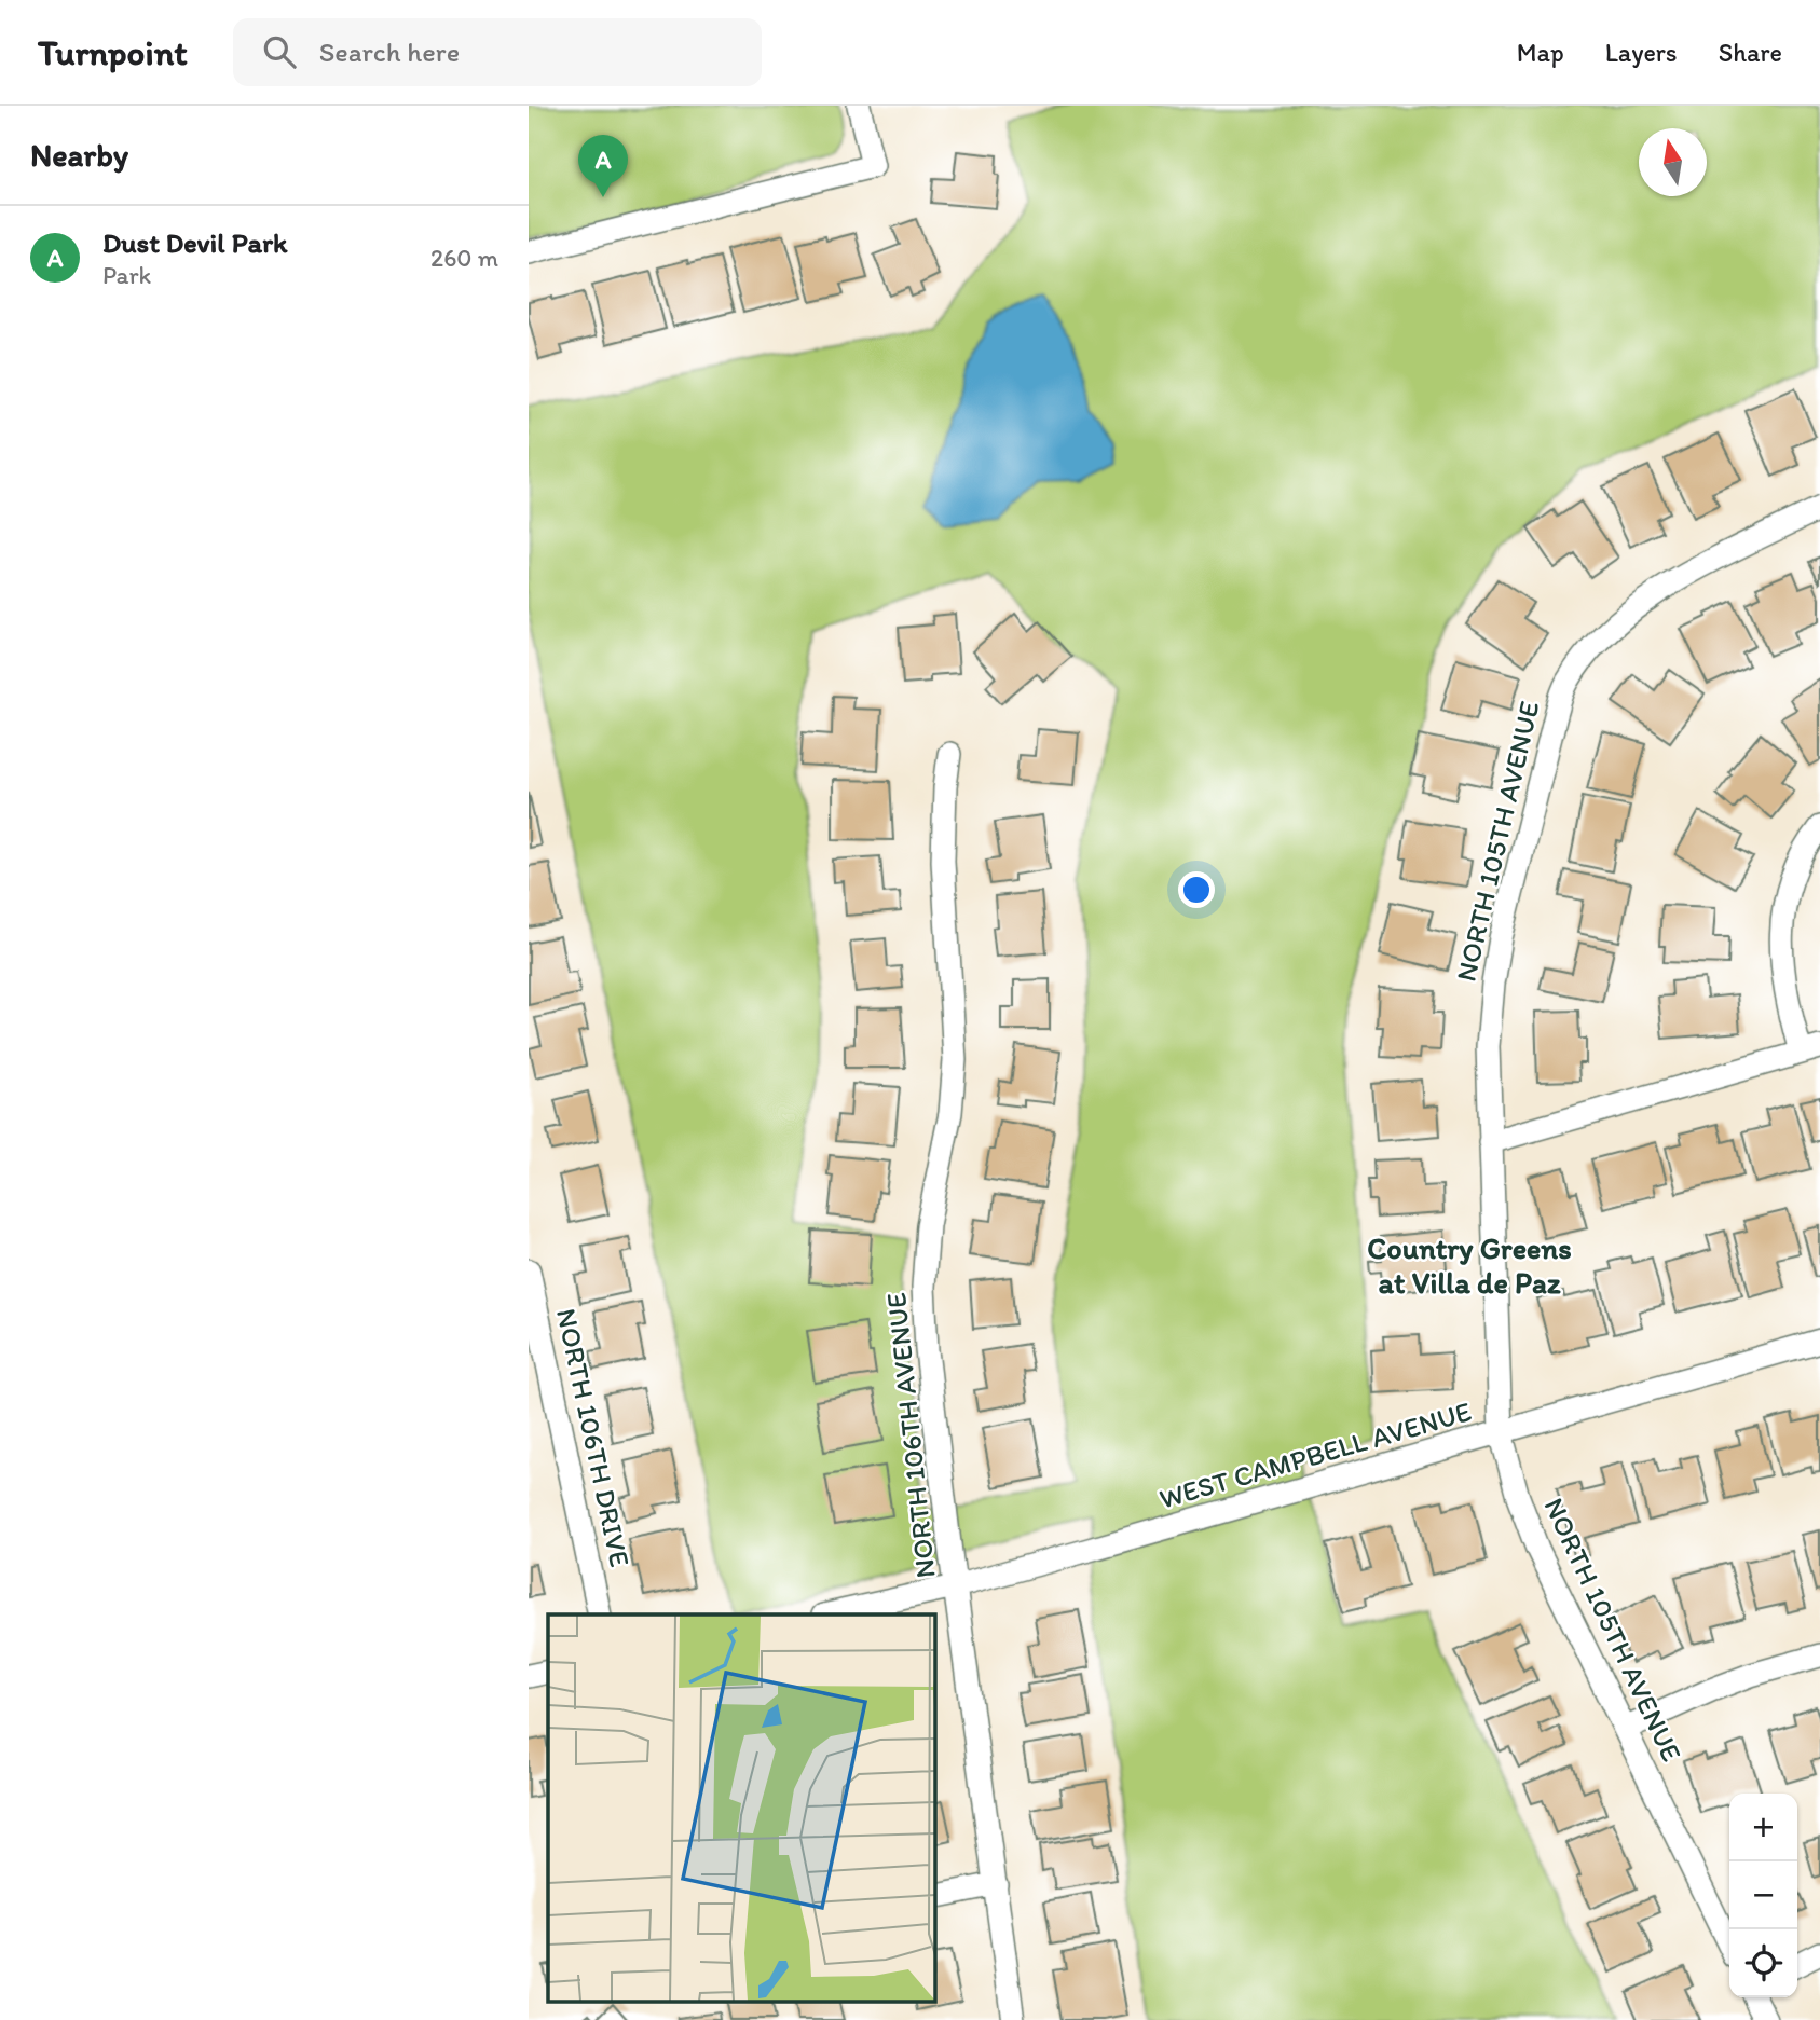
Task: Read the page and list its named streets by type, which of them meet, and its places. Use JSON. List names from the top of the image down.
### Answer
{
  "streets": {
    "street": [
      "NORTH 105TH AVENUE",
      "NORTH 106TH AVENUE",
      "NORTH 106TH DRIVE",
      "WEST CAMPBELL AVENUE"
    ]
  },
  "crossings": [
    ["NORTH 105TH AVENUE", "WEST CAMPBELL AVENUE"],
    ["NORTH 106TH AVENUE", "WEST CAMPBELL AVENUE"]
  ],
  "districts": ["Country Greens at Villa de Paz"],
  "north": "top",
  "page": {
    "header": "Turnpoint",
    "search": "Search here",
    "nav": ["Map", "Layers", "Share"],
    "heading": "Nearby",
    "pins": "A",
    "list": [
      {
        "mark": "A",
        "name": "Dust Devil Park",
        "note": "Park",
        "value": "260 m"
      }
    ],
    "map_buttons": ["+", "−"]
  }
}
